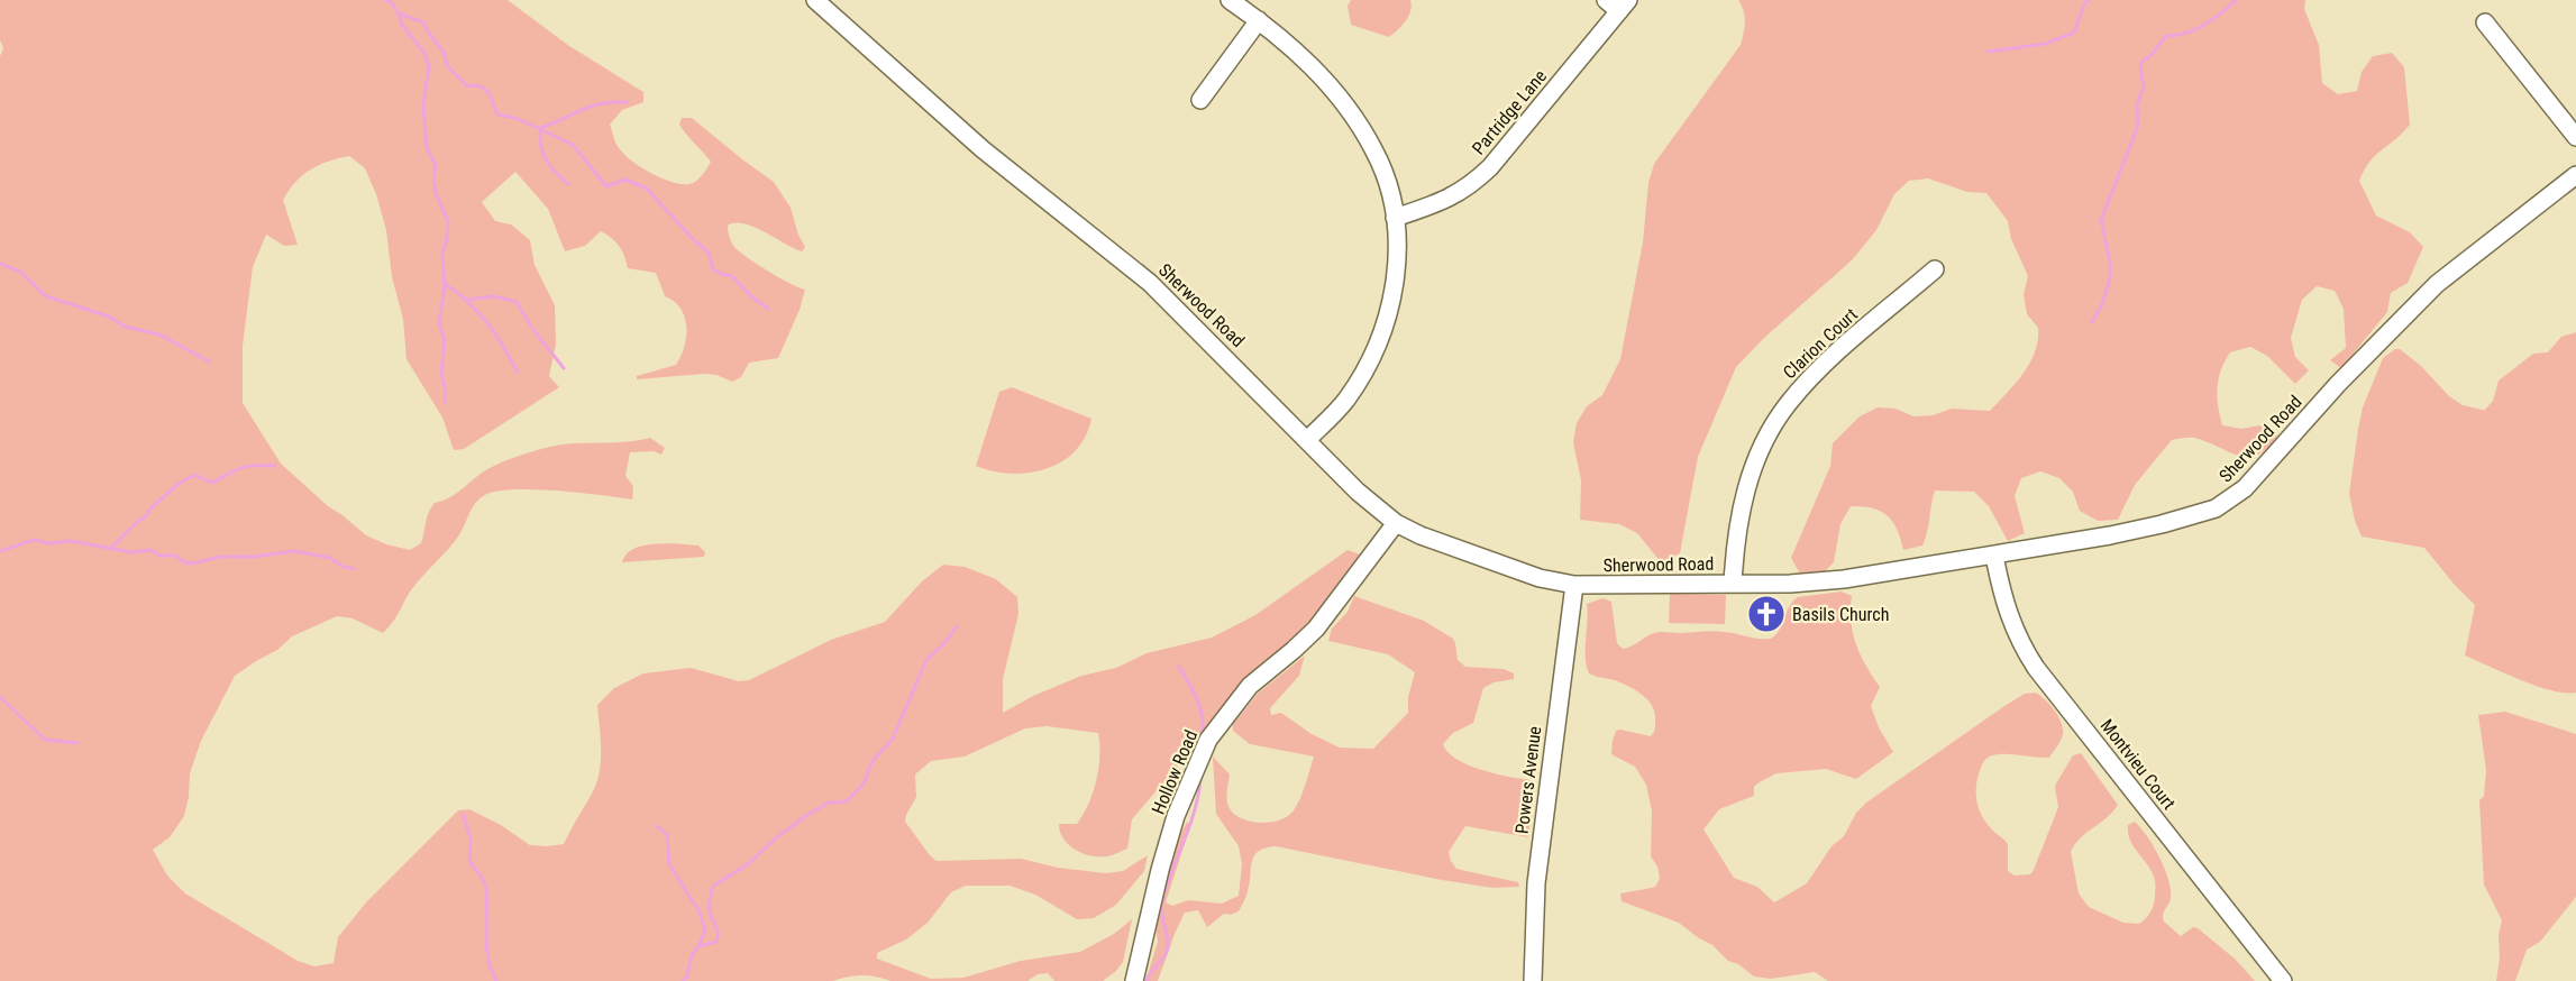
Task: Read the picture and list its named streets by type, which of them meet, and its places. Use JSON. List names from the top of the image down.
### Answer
{
  "streets": {
    "street": [
      "Partridge Lane",
      "Sherwood Road",
      "Clarion Court",
      "Montvieu Court",
      "Hollow Road",
      "Powers Avenue"
    ]
  },
  "crossings": [
    ["Sherwood Road", "Clarion Court"],
    ["Sherwood Road", "Montvieu Court"],
    ["Sherwood Road", "Hollow Road"],
    ["Sherwood Road", "Powers Avenue"]
  ],
  "places": {
    "church": ["Basils Church"]
  }
}
